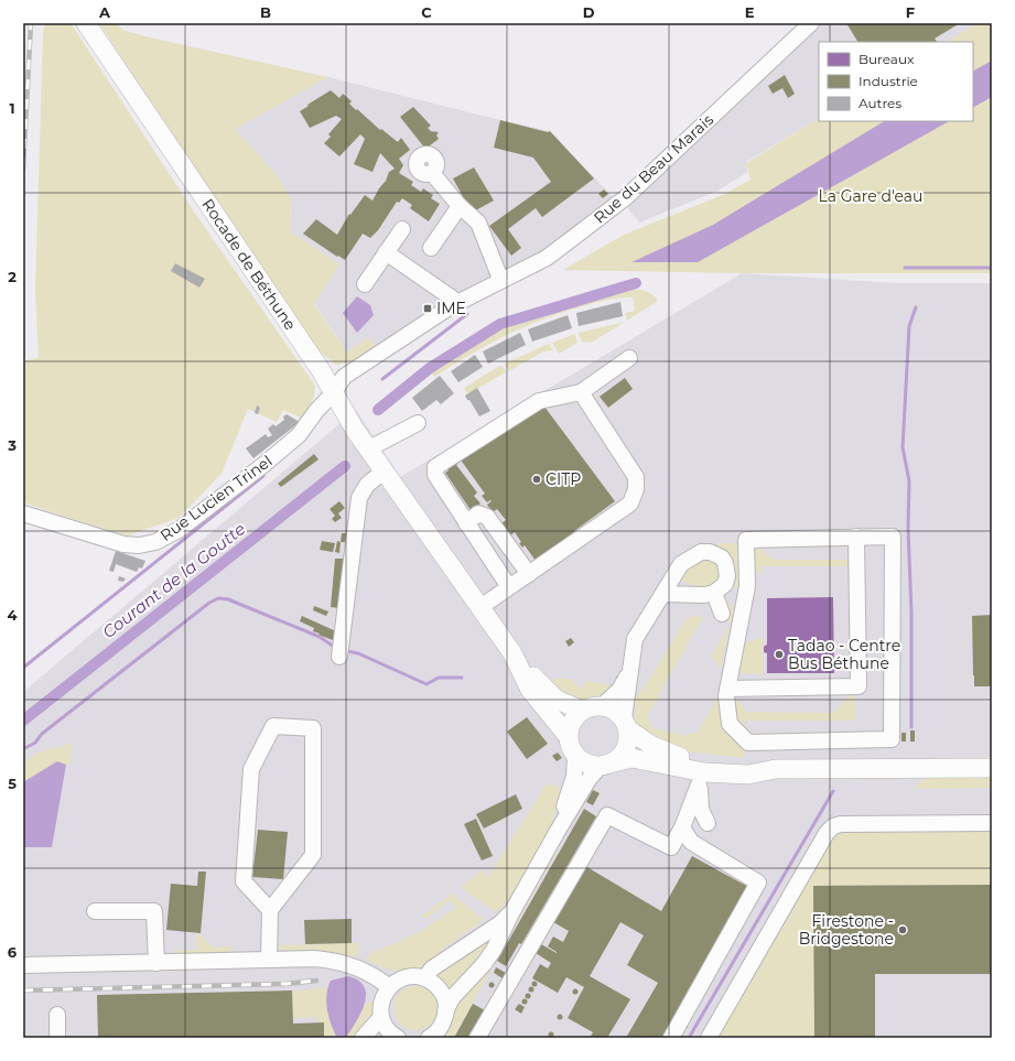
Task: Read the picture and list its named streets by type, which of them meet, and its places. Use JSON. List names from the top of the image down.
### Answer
{
  "streets": {
    "main road": ["Rocade de Béthune"],
    "street": ["Rue du Beau Marais", "Rue Lucien Trinel"]
  },
  "crossings": [
    ["Rue du Beau Marais", "Rocade de Béthune"],
    ["Rue du Beau Marais", "Rue Lucien Trinel"],
    ["Rocade de Béthune", "Rue Lucien Trinel"]
  ],
  "water": ["Courant de la Goutte"],
  "parks": ["La Gare d'eau"],
  "places": {
    "transit": ["IME"],
    "other": ["CITP", "Tadao - Centre Bus Béthune", "Firestone - Bridgestone"]
  },
  "legend": ["Bureaux", "Industrie", "Autres"],
  "grid": {
    "columns": [
      "A",
      "B",
      "C",
      "D",
      "E",
      "F"
    ],
    "rows": [
      "1",
      "2",
      "3",
      "4",
      "5",
      "6"
    ]
  }
}
